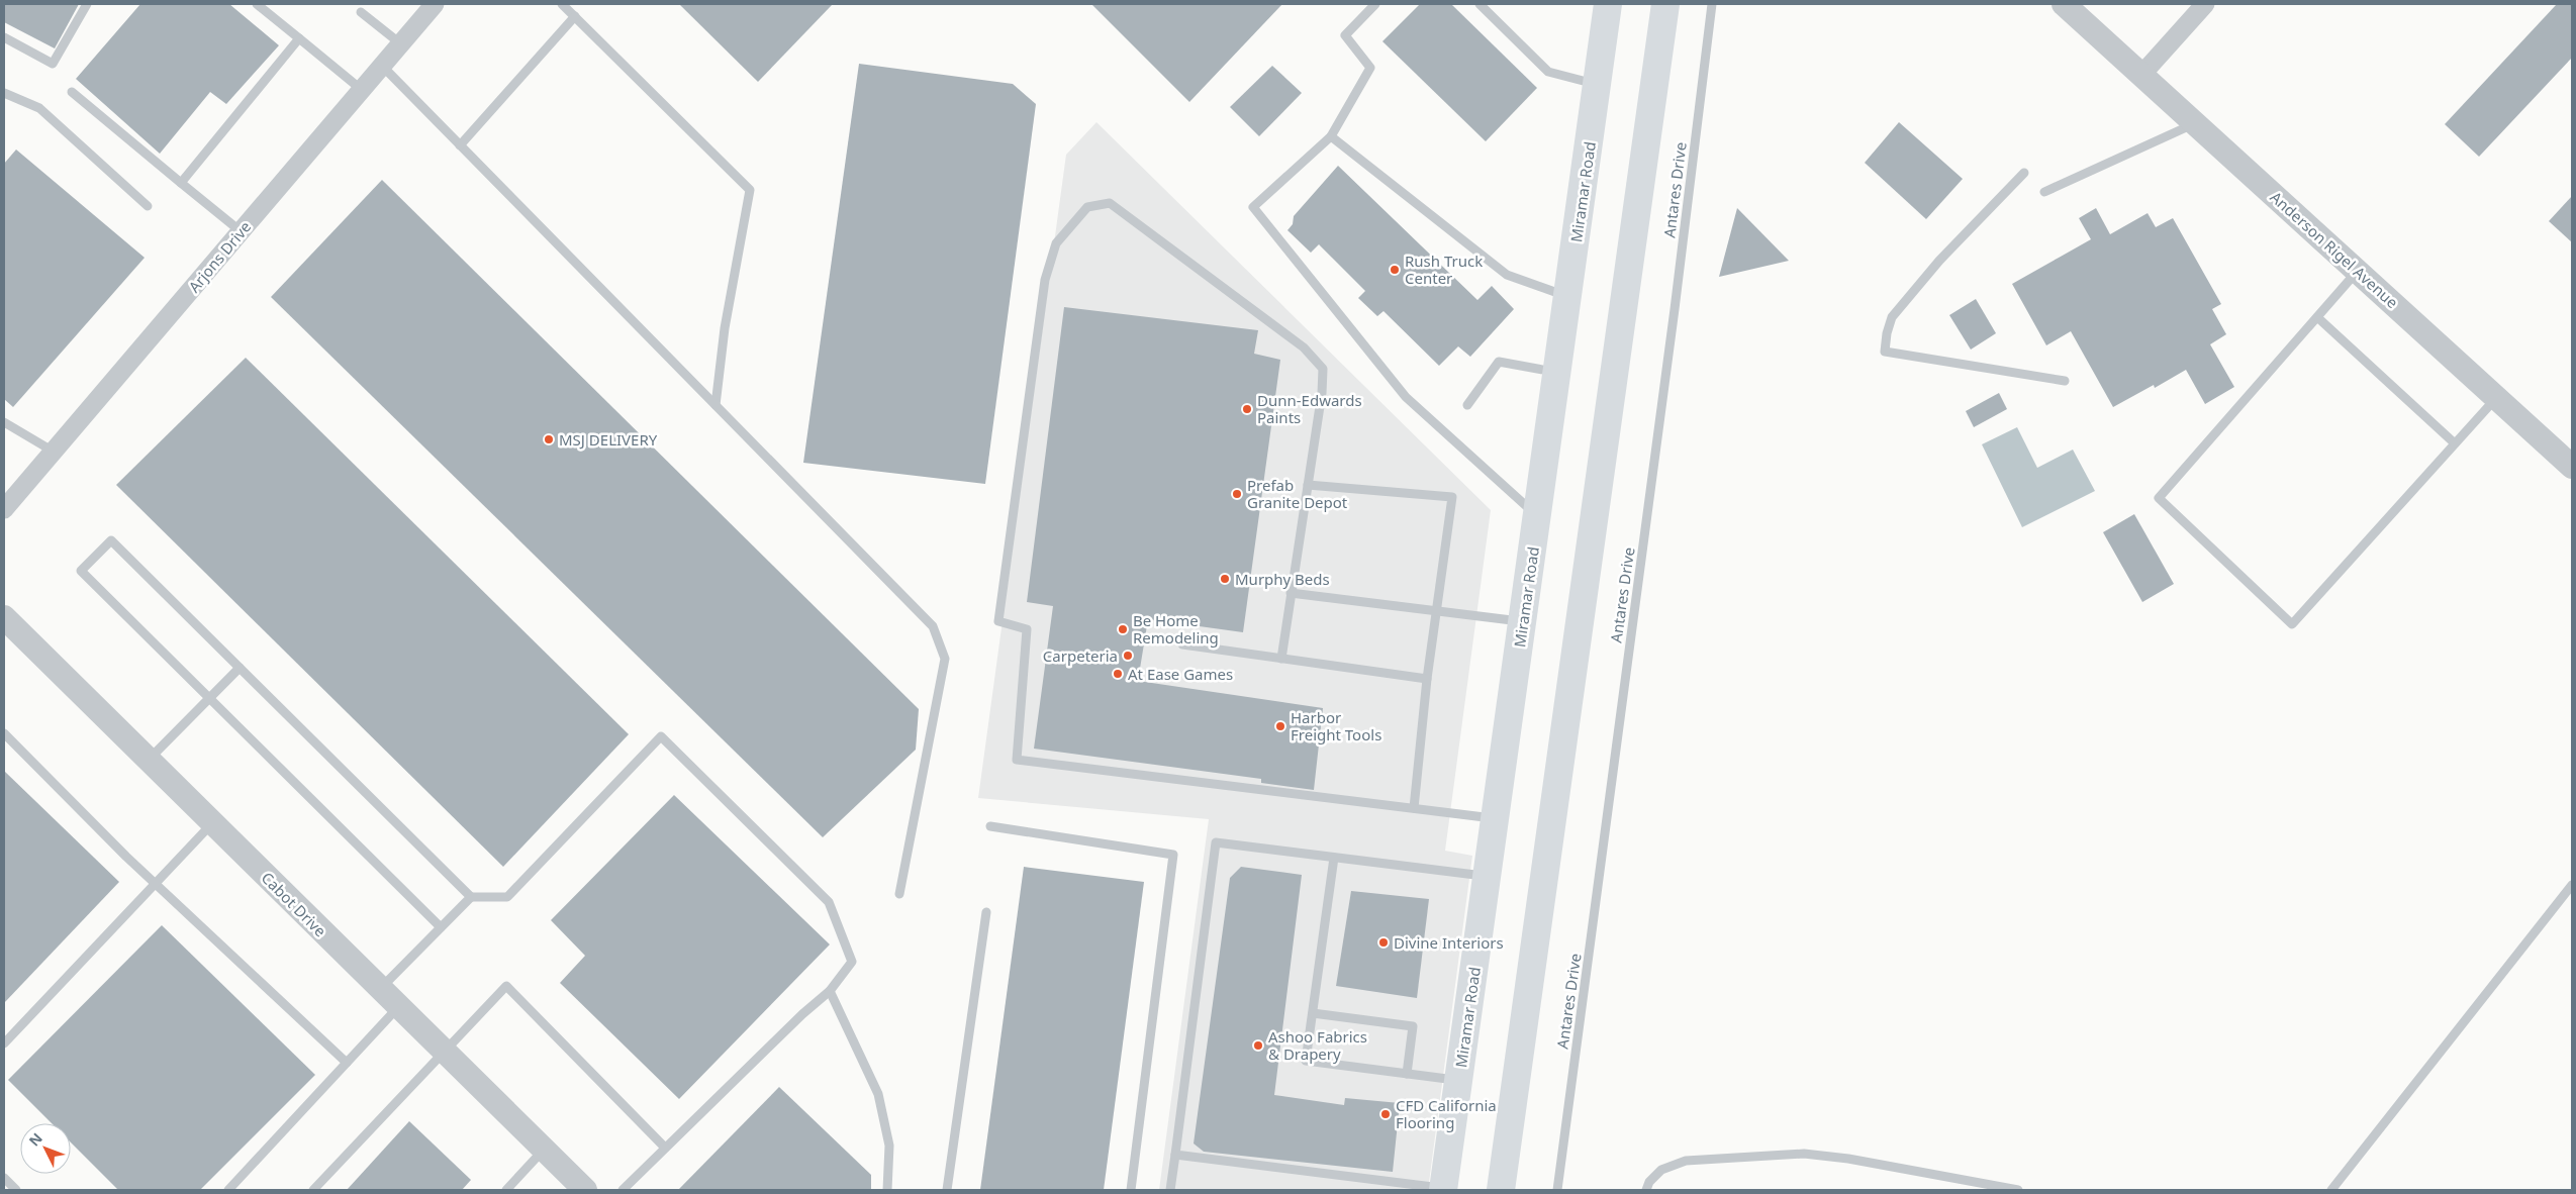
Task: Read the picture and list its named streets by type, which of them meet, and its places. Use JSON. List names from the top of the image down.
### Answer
{
  "streets": {
    "main road": ["Miramar Road"],
    "street": ["Anderson Rigel Avenue", "Arjons Drive", "Cabot Drive"],
    "lane": ["Antares Drive"]
  },
  "places": [
    "Rush Truck Center",
    "Dunn-Edwards Paints",
    "MSJ DELIVERY",
    "Prefab Granite Depot",
    "Murphy Beds",
    "Be Home Remodeling",
    "Carpeteria",
    "At Ease Games",
    "Harbor Freight Tools",
    "Divine Interiors",
    "Ashoo Fabrics & Drapery",
    "CFD California Flooring"
  ],
  "north": "top left"
}
